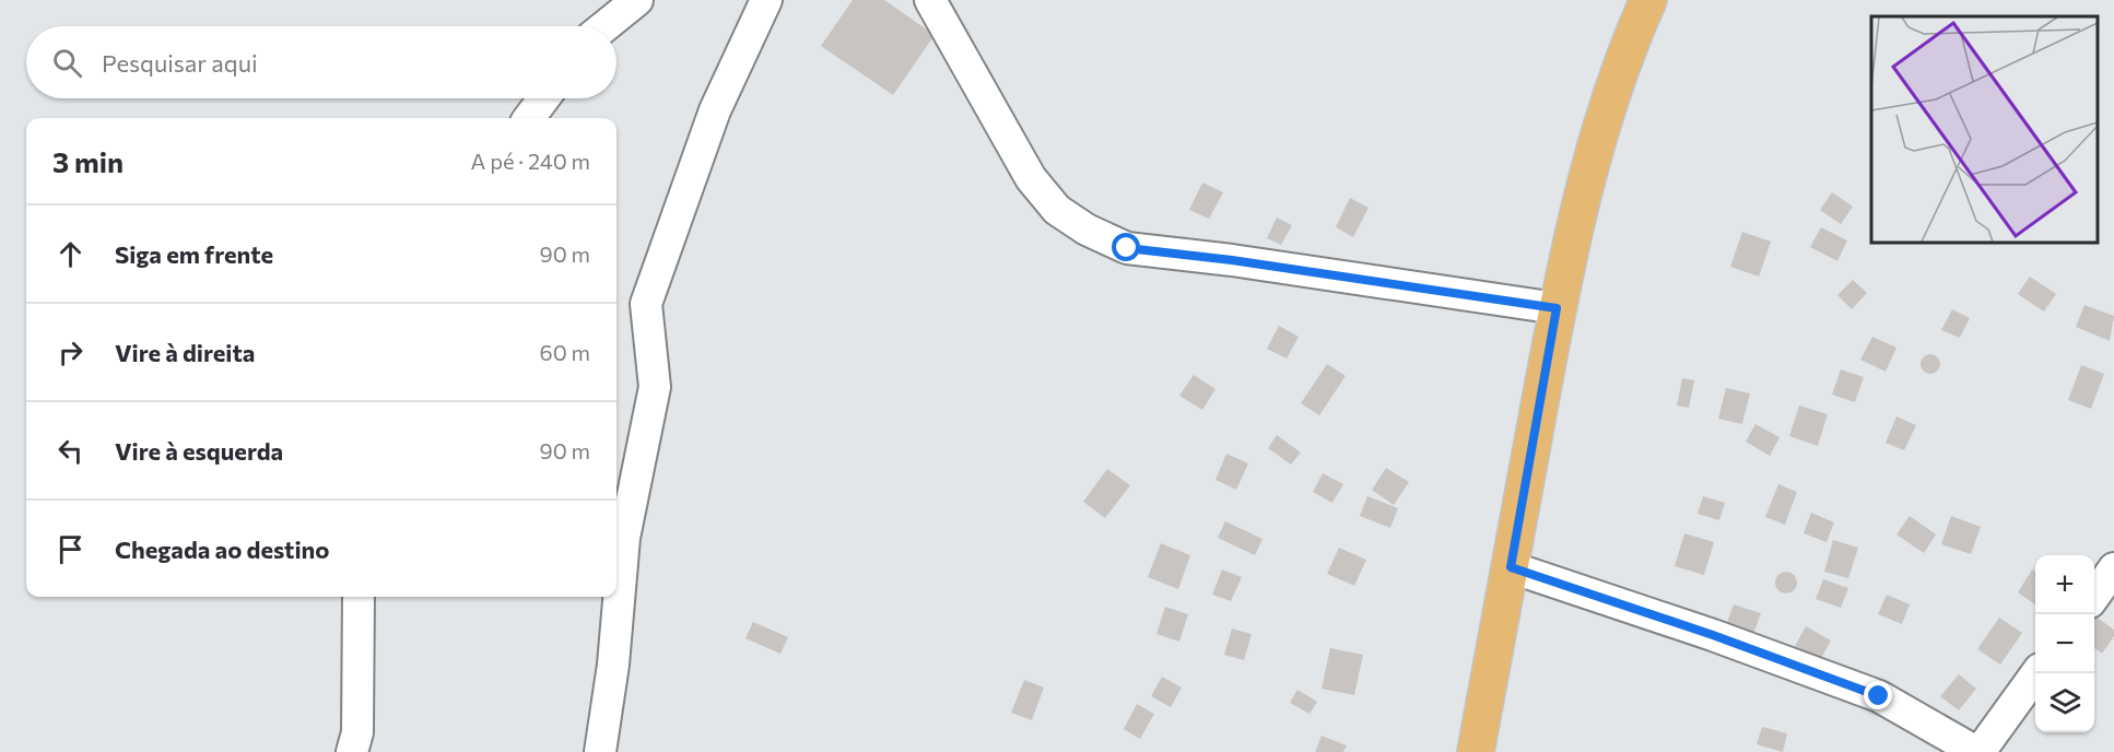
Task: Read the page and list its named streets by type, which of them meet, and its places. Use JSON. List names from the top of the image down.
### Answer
{
  "page": {
    "search": "Pesquisar aqui",
    "heading": ["3 min", "A pé · 240 m"],
    "list": [
      ["Siga em frente", "90 m"],
      ["Vire à direita", "60 m"],
      ["Vire à esquerda", "90 m"],
      "Chegada ao destino"
    ],
    "map_buttons": ["+", "−"]
  }
}
